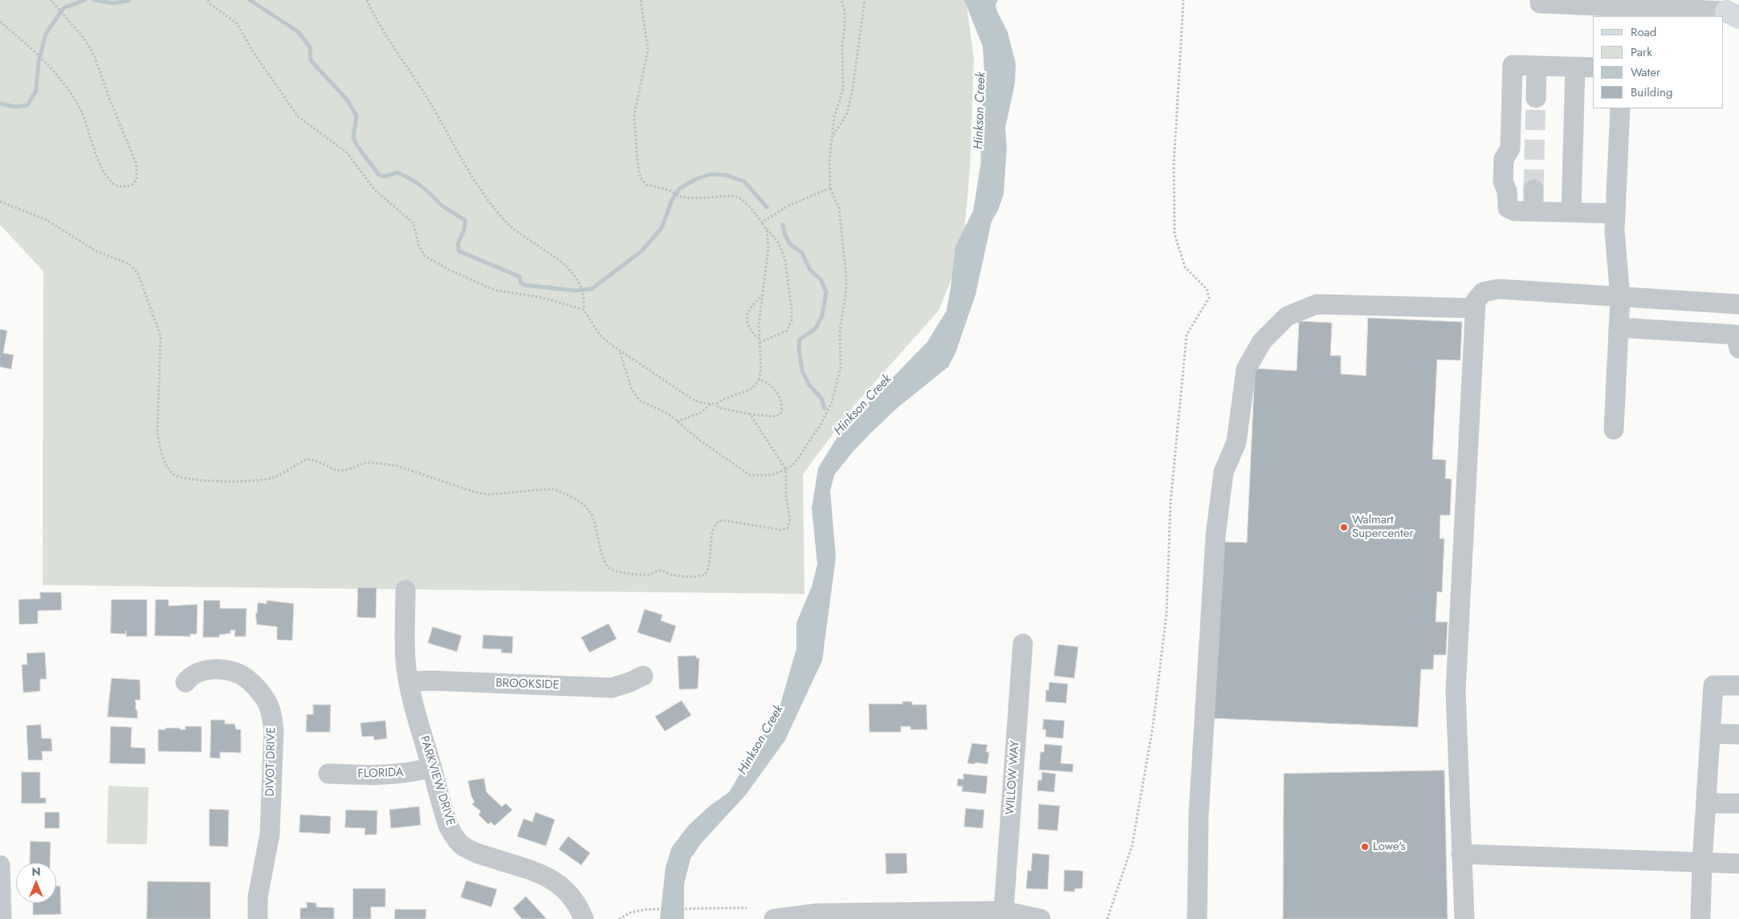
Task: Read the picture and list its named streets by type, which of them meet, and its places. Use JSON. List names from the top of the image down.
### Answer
{
  "streets": {
    "street": [
      "BROOKSIDE",
      "DIVOT DRIVE",
      "FLORIDA",
      "WILLOW WAY",
      "PARKVIEW DRIVE"
    ]
  },
  "crossings": [
    ["BROOKSIDE", "PARKVIEW DRIVE"],
    ["FLORIDA", "PARKVIEW DRIVE"]
  ],
  "water": ["Hinkson Creek"],
  "places": ["Walmart Supercenter", "Lowe's"],
  "legend": [
    "Road",
    "Park",
    "Water",
    "Building"
  ],
  "north": "top"
}
